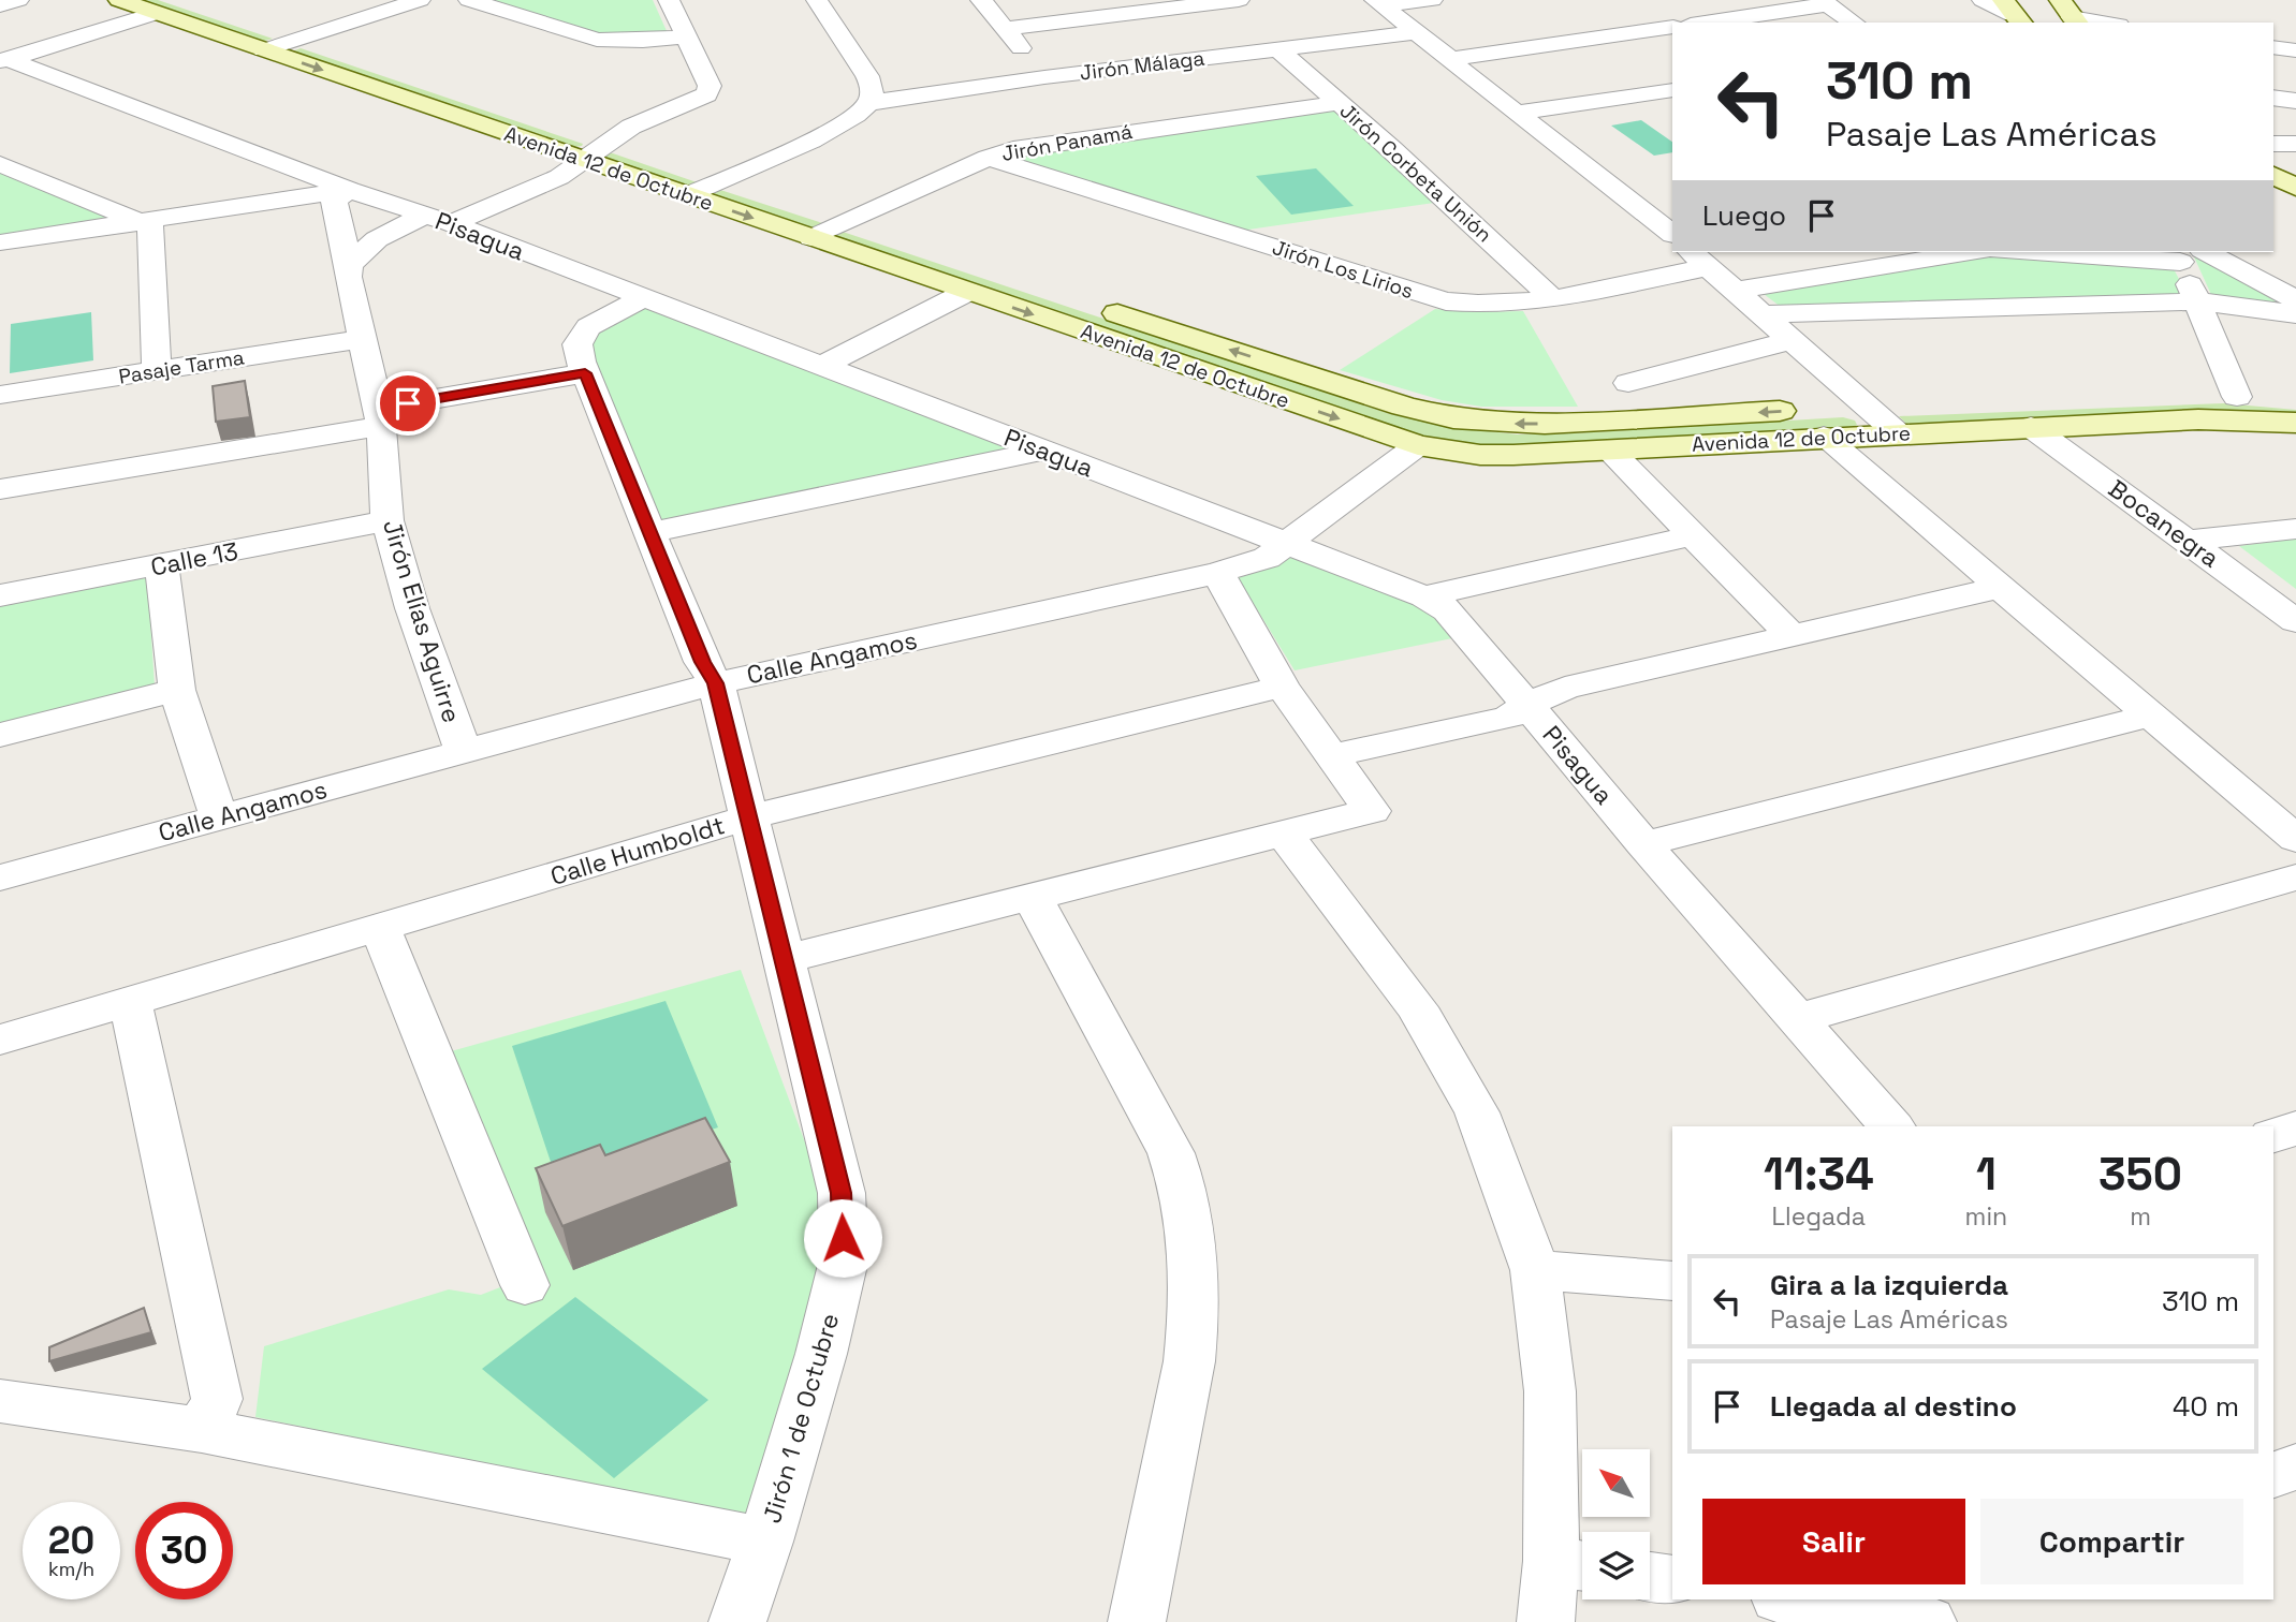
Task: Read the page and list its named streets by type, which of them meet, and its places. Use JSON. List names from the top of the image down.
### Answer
{
  "streets": {
    "main road": ["Avenida 12 de Octubre"],
    "street": [
      "Jirón Málaga",
      "Jirón Panamá",
      "Jirón Corbeta Unión",
      "Pisagua",
      "Jirón Los Lirios",
      "Pasaje Tarma",
      "Bocanegra",
      "Calle 13",
      "Jirón Elías Aguirre",
      "Calle Angamos",
      "Calle Humboldt",
      "Jirón 1 de Octubre"
    ]
  },
  "crossings": [
    ["Jirón Málaga", "Jirón Corbeta Unión"],
    ["Jirón Panamá", "Avenida 12 de Octubre"],
    ["Jirón Panamá", "Jirón Corbeta Unión"],
    ["Jirón Panamá", "Jirón Los Lirios"],
    ["Avenida 12 de Octubre", "Bocanegra"],
    ["Avenida 12 de Octubre", "Calle Angamos"],
    ["Jirón Corbeta Unión", "Jirón Los Lirios"],
    ["Pisagua", "Jirón Elías Aguirre"],
    ["Pisagua", "Calle Angamos"],
    ["Pisagua", "Jirón 1 de Octubre"],
    ["Pasaje Tarma", "Jirón Elías Aguirre"],
    ["Calle 13", "Jirón Elías Aguirre"],
    ["Jirón Elías Aguirre", "Calle Angamos"],
    ["Calle Angamos", "Jirón 1 de Octubre"],
    ["Calle Humboldt", "Jirón 1 de Octubre"]
  ],
  "north": "top left",
  "page": {
    "turn": ["310 m", "Pasaje Las Américas"],
    "then": "Luego",
    "eta": [
      "11:34",
      "Llegada",
      "1",
      "min",
      "350",
      "m"
    ],
    "list": [
      {
        "name": "Gira a la izquierda",
        "note": "Pasaje Las Américas",
        "value": "310 m"
      },
      {
        "name": "Llegada al destino",
        "value": "40 m"
      }
    ],
    "buttons": ["Salir", "Compartir"],
    "speed": "20 km/h",
    "limit": "30"
  }
}
